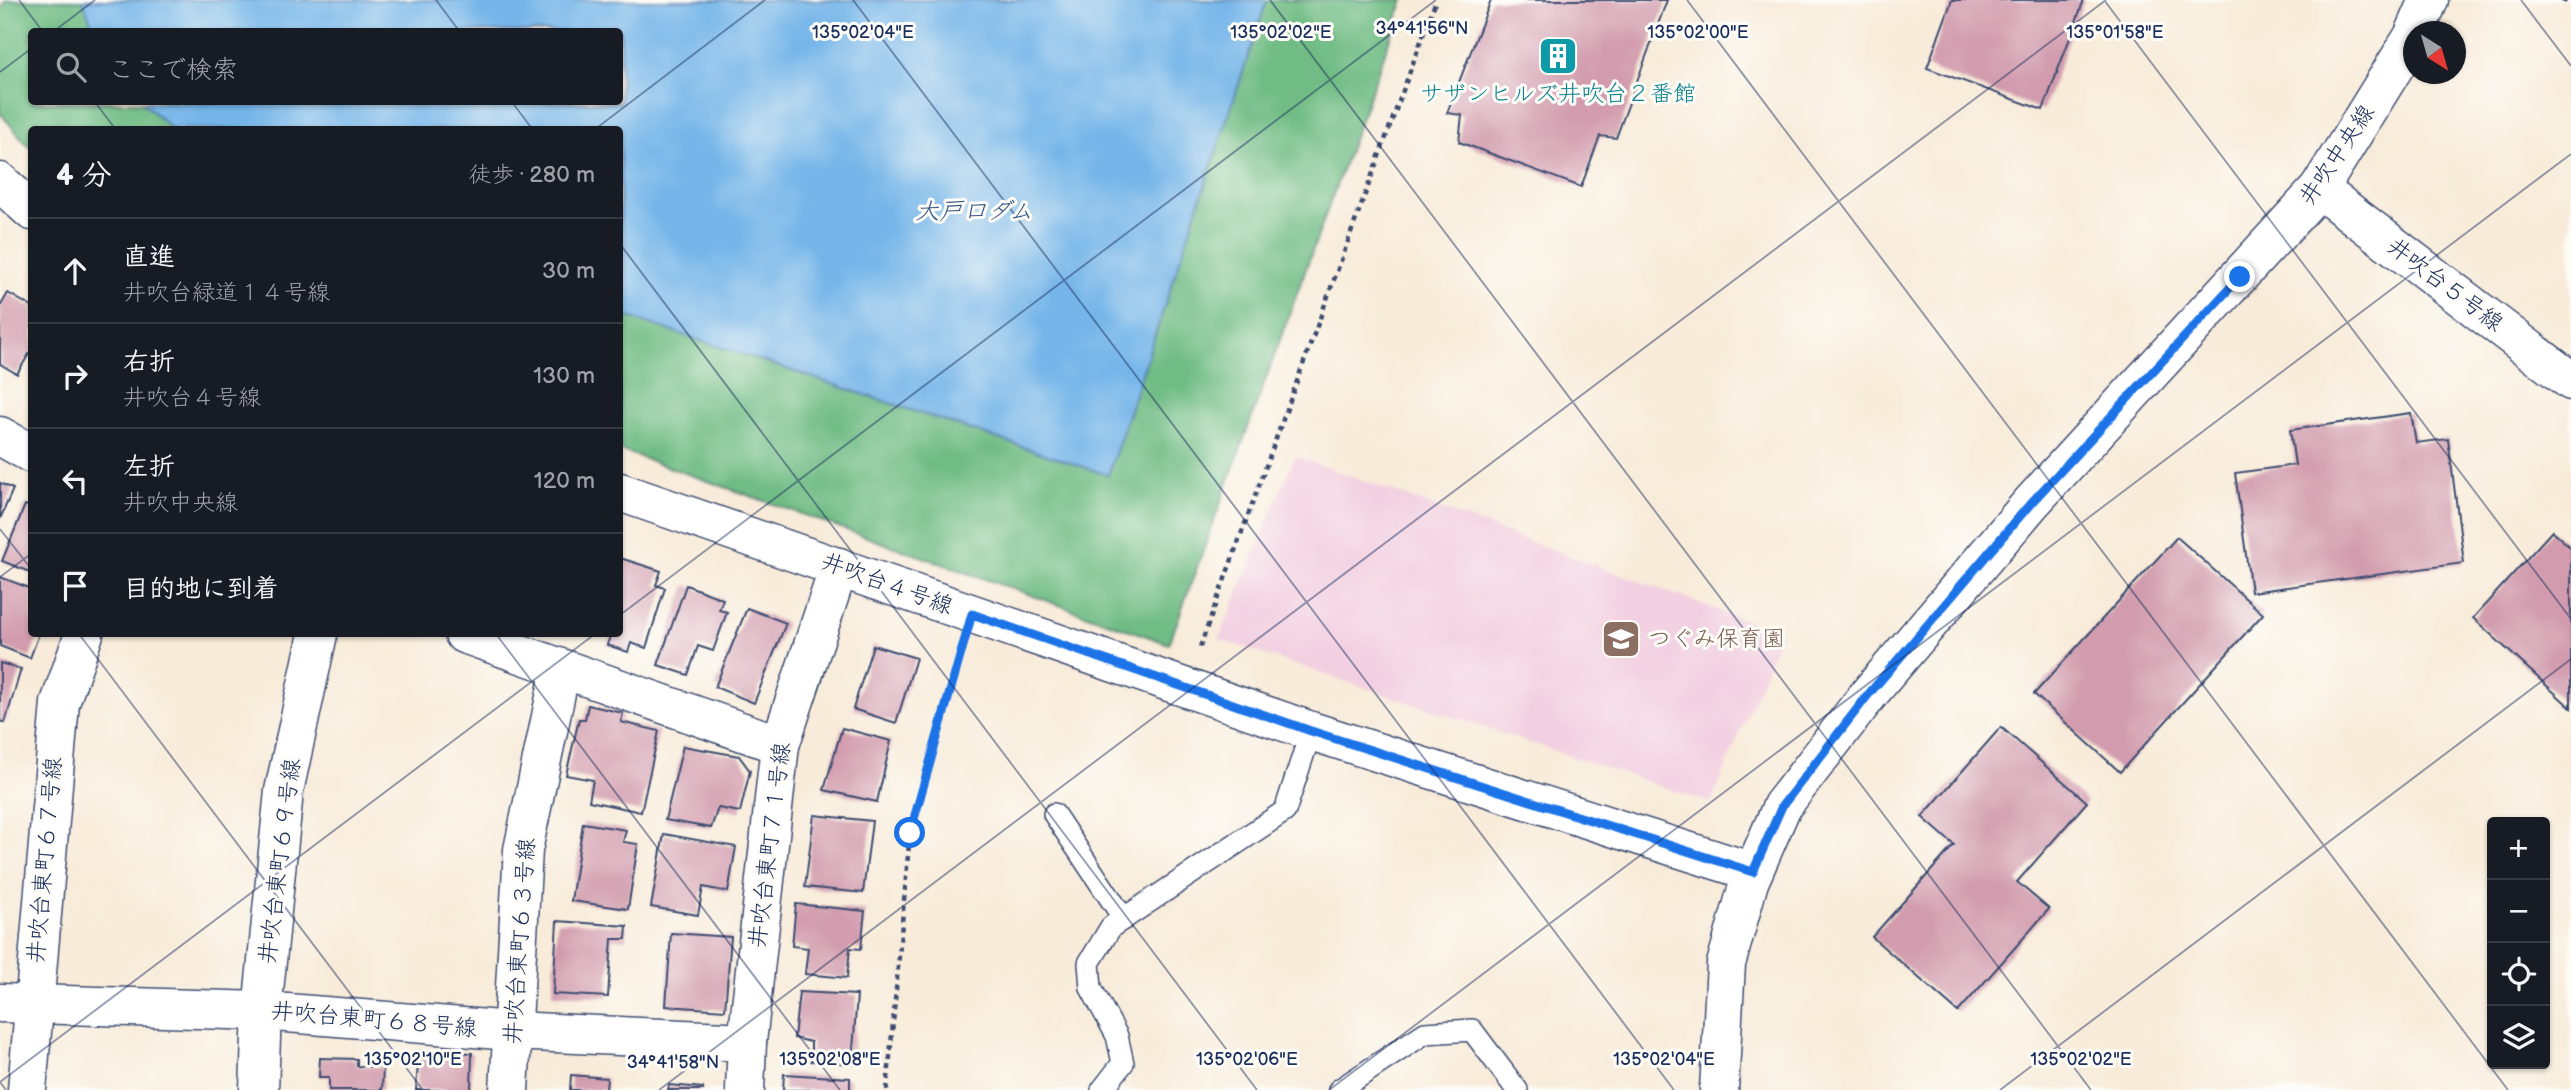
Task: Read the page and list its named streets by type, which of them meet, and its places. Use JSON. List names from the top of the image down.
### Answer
{
  "streets": {
    "street": [
      "井吹中央線",
      "井吹台５号線",
      "井吹台４号線",
      "井吹台東町７１号線",
      "井吹台東町６７号線",
      "井吹台東町６９号線",
      "井吹台東町６３号線",
      "井吹台東町６８号線"
    ]
  },
  "crossings": [
    ["井吹中央線", "井吹台５号線"],
    ["井吹中央線", "井吹台４号線"],
    ["井吹台４号線", "井吹台東町７１号線"],
    ["井吹台東町７１号線", "井吹台東町６８号線"],
    ["井吹台東町６７号線", "井吹台東町６８号線"],
    ["井吹台東町６９号線", "井吹台東町６８号線"],
    ["井吹台東町６３号線", "井吹台東町６８号線"]
  ],
  "water": ["大戸口ダム"],
  "places": {
    "building": ["サザンヒルズ井吹台２番館"],
    "school or university": ["つぐみ保育園"]
  },
  "north": "bottom right",
  "page": {
    "search": "ここで検索",
    "heading": ["4 分", "徒歩 · 280 m"],
    "list": [
      ["直進", "井吹台緑道１４号線", "30 m"],
      ["右折", "井吹台４号線", "130 m"],
      ["左折", "井吹中央線", "120 m"],
      "目的地に到着"
    ],
    "map_buttons": ["+", "−"]
  },
  "coordinates": [
    "34°41'56\"N",
    "135°02'04\"E",
    "135°02'02\"E",
    "135°02'00\"E",
    "135°01'58\"E",
    "135°02'10\"E",
    "135°02'08\"E",
    "135°02'06\"E",
    "34°41'58\"N"
  ]
}
